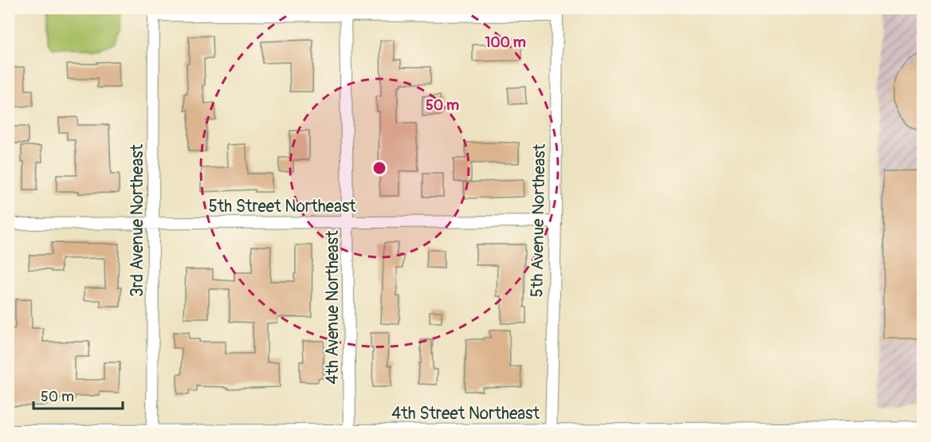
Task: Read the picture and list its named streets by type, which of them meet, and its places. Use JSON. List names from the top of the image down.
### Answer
{
  "streets": {
    "street": [
      "5th Street Northeast",
      "3rd Avenue Northeast",
      "5th Avenue Northeast",
      "4th Avenue Northeast",
      "4th Street Northeast"
    ]
  },
  "crossings": [
    ["5th Street Northeast", "3rd Avenue Northeast"],
    ["5th Street Northeast", "5th Avenue Northeast"],
    ["5th Street Northeast", "4th Avenue Northeast"],
    ["3rd Avenue Northeast", "4th Street Northeast"],
    ["5th Avenue Northeast", "4th Street Northeast"],
    ["4th Avenue Northeast", "4th Street Northeast"]
  ],
  "scale_bar": "50 m",
  "rings": ["100 m", "50 m"]
}
